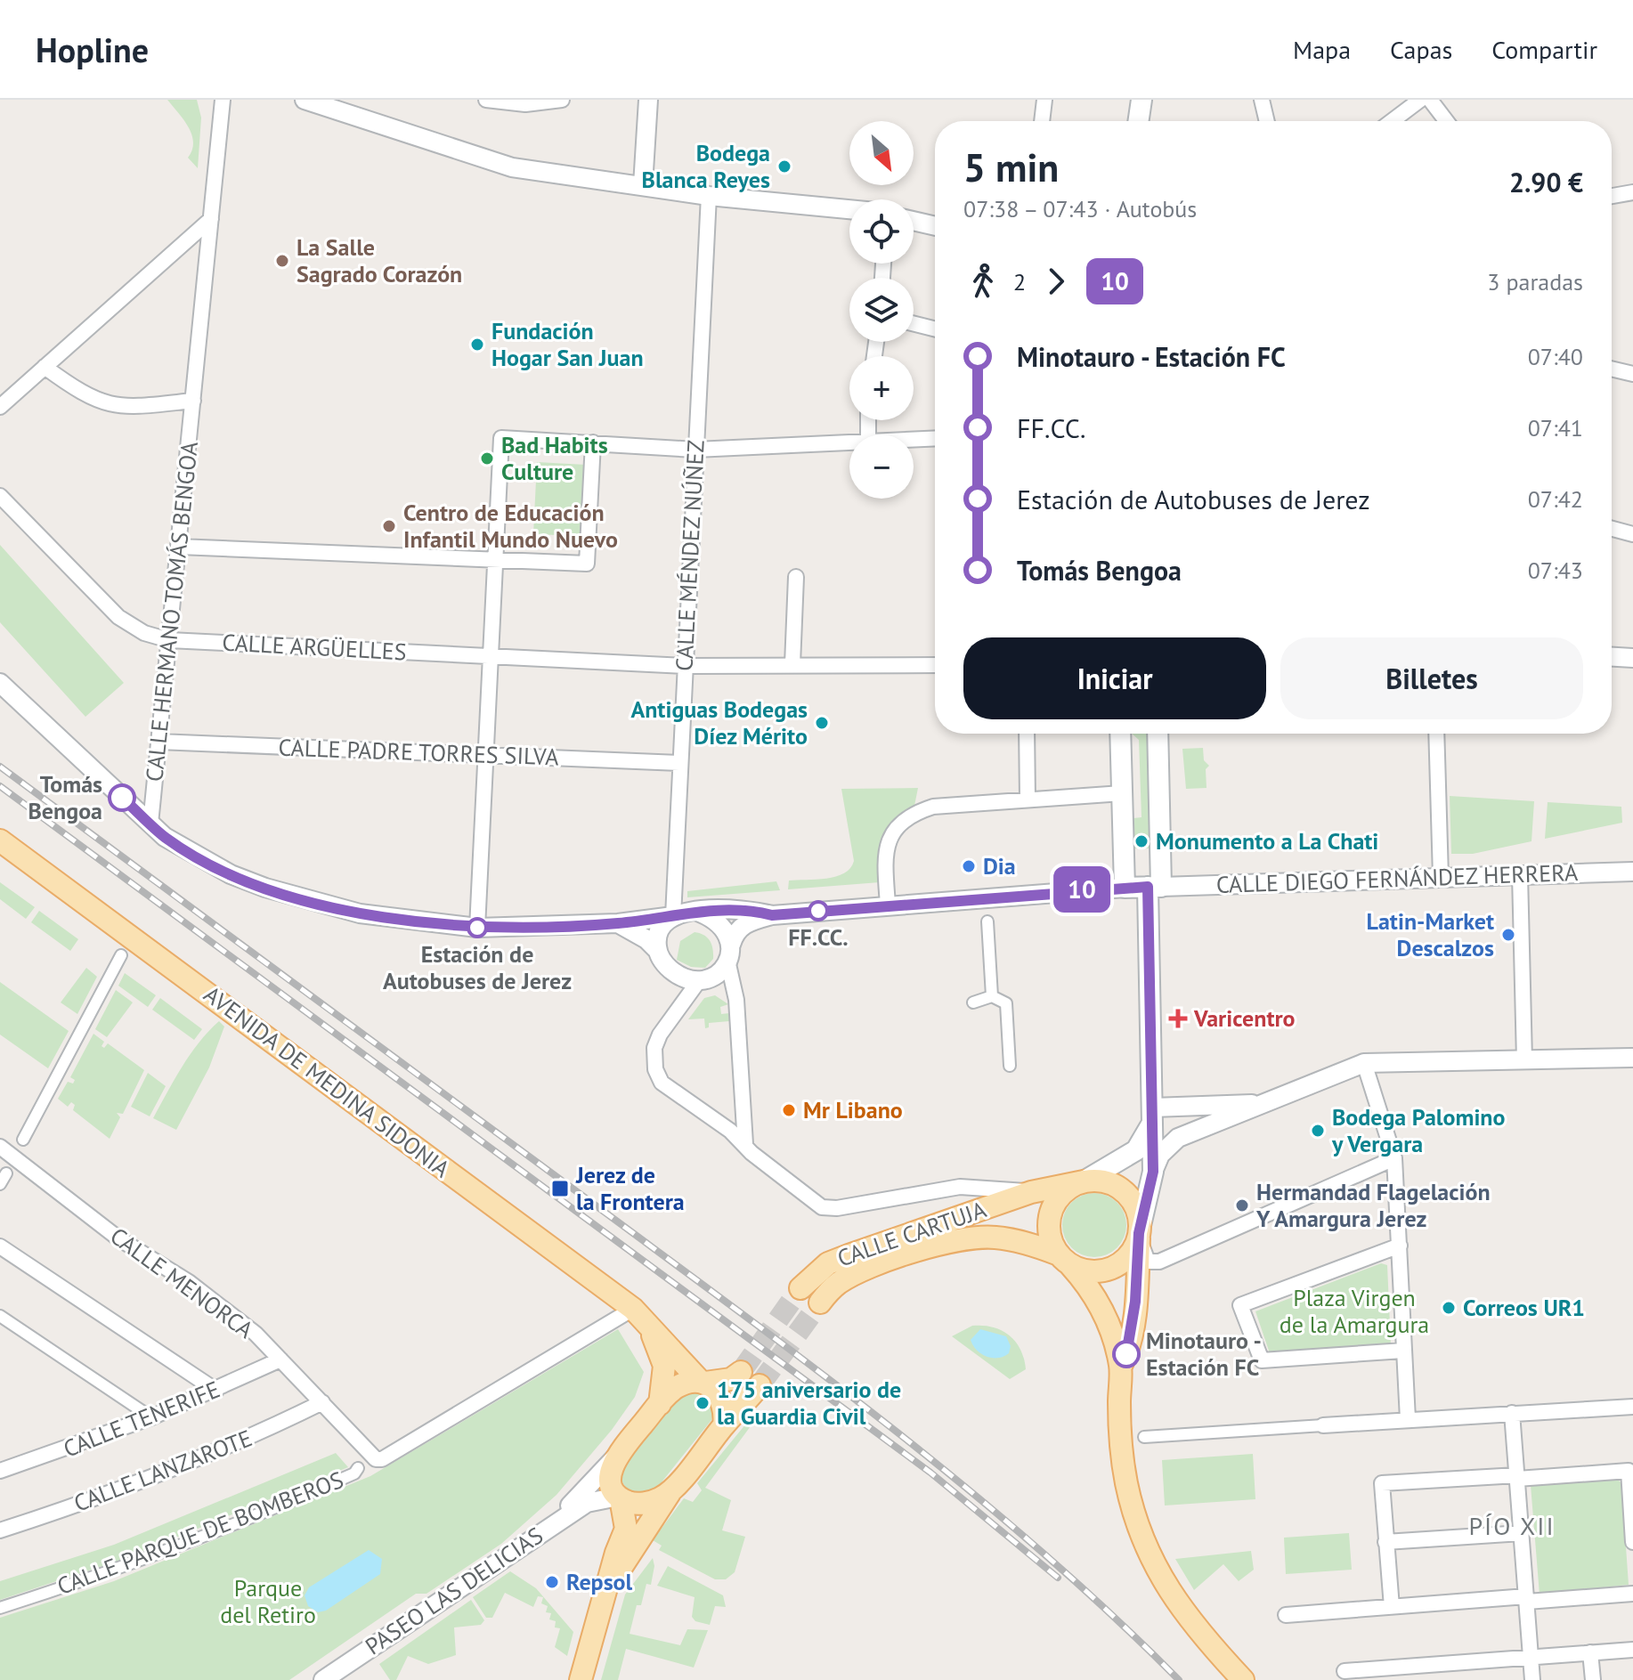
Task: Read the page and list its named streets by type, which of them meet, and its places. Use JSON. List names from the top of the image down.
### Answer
{
  "streets": {
    "main road": ["AVENIDA DE MEDINA SIDONIA", "CALLE CARTUJA"],
    "street": [
      "CALLE MÉNDEZ NÚÑEZ",
      "CALLE HERMANO TOMÁS BENGOA",
      "CALLE ARGÜELLES",
      "CALLE PADRE TORRES SILVA",
      "CALLE DIEGO FERNÁNDEZ HERRERA",
      "CALLE MENORCA",
      "CALLE TENERIFE",
      "CALLE LANZAROTE",
      "CALLE PARQUE DE BOMBEROS",
      "PASEO LAS DELICIAS"
    ]
  },
  "crossings": [
    ["CALLE MÉNDEZ NÚÑEZ", "CALLE ARGÜELLES"],
    ["CALLE MÉNDEZ NÚÑEZ", "CALLE PADRE TORRES SILVA"],
    ["CALLE MÉNDEZ NÚÑEZ", "CALLE CARTUJA"],
    ["CALLE HERMANO TOMÁS BENGOA", "CALLE ARGÜELLES"],
    ["CALLE HERMANO TOMÁS BENGOA", "CALLE PADRE TORRES SILVA"],
    ["AVENIDA DE MEDINA SIDONIA", "CALLE MENORCA"],
    ["CALLE MENORCA", "CALLE TENERIFE"],
    ["CALLE MENORCA", "CALLE LANZAROTE"]
  ],
  "districts": ["PÍO XII"],
  "parks": ["Plaza Virgen de la Amargura", "Parque del Retiro"],
  "places": {
    "other": [
      "Bodega Blanca Reyes",
      "La Salle Sagrado Corazón",
      "Fundación Hogar San Juan",
      "Bad Habits Culture",
      "Centro de Educación Infantil Mundo Nuevo",
      "Antiguas Bodegas Díez Mérito",
      "Tomás Bengoa",
      "Monumento a La Chati",
      "Dia",
      "FF.CC.",
      "Estación de Autobuses de Jerez",
      "Latin-Market Descalzos",
      "Mr Libano",
      "Bodega Palomino y Vergara",
      "Hermandad Flagelación Y Amargura Jerez",
      "Correos UR1",
      "Minotauro - Estación FC",
      "175 aniversario de la Guardia Civil",
      "Repsol"
    ],
    "health": ["Varicentro"],
    "transit": ["Jerez de la Frontera"]
  },
  "lines": ["bus line 10"],
  "north": "bottom right",
  "page": {
    "header": "Hopline",
    "nav": ["Mapa", "Capas", "Compartir"],
    "on_map": "10",
    "map_buttons": ["+", "−"],
    "heading": ["5 min", "07:38 – 07:43 · Autobús", "2.90 €"],
    "legs": ["2", "10", "3 paradas"],
    "list": [
      {
        "name": "Minotauro - Estación FC",
        "value": "07:40"
      },
      {
        "name": "FF.CC.",
        "value": "07:41"
      },
      {
        "name": "Estación de Autobuses de Jerez",
        "value": "07:42"
      },
      {
        "name": "Tomás Bengoa",
        "value": "07:43"
      }
    ],
    "buttons": ["Iniciar", "Billetes"]
  }
}
